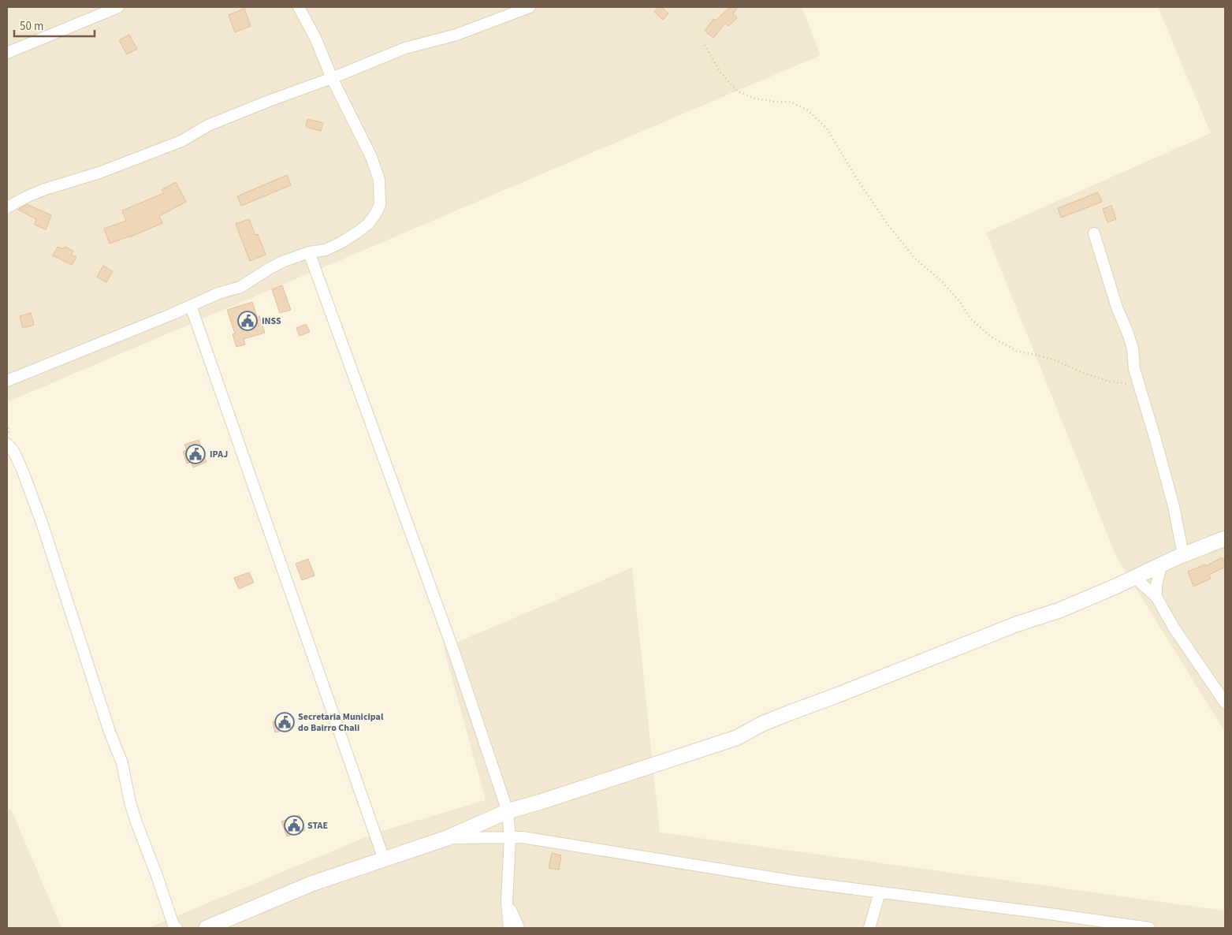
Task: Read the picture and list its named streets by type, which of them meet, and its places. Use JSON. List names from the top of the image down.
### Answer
{
  "places": {
    "public building": [
      "INSS",
      "IPAJ",
      "Secretaria Municipal do Bairro Chali",
      "STAE"
    ]
  },
  "scale_bar": "50 m"
}
